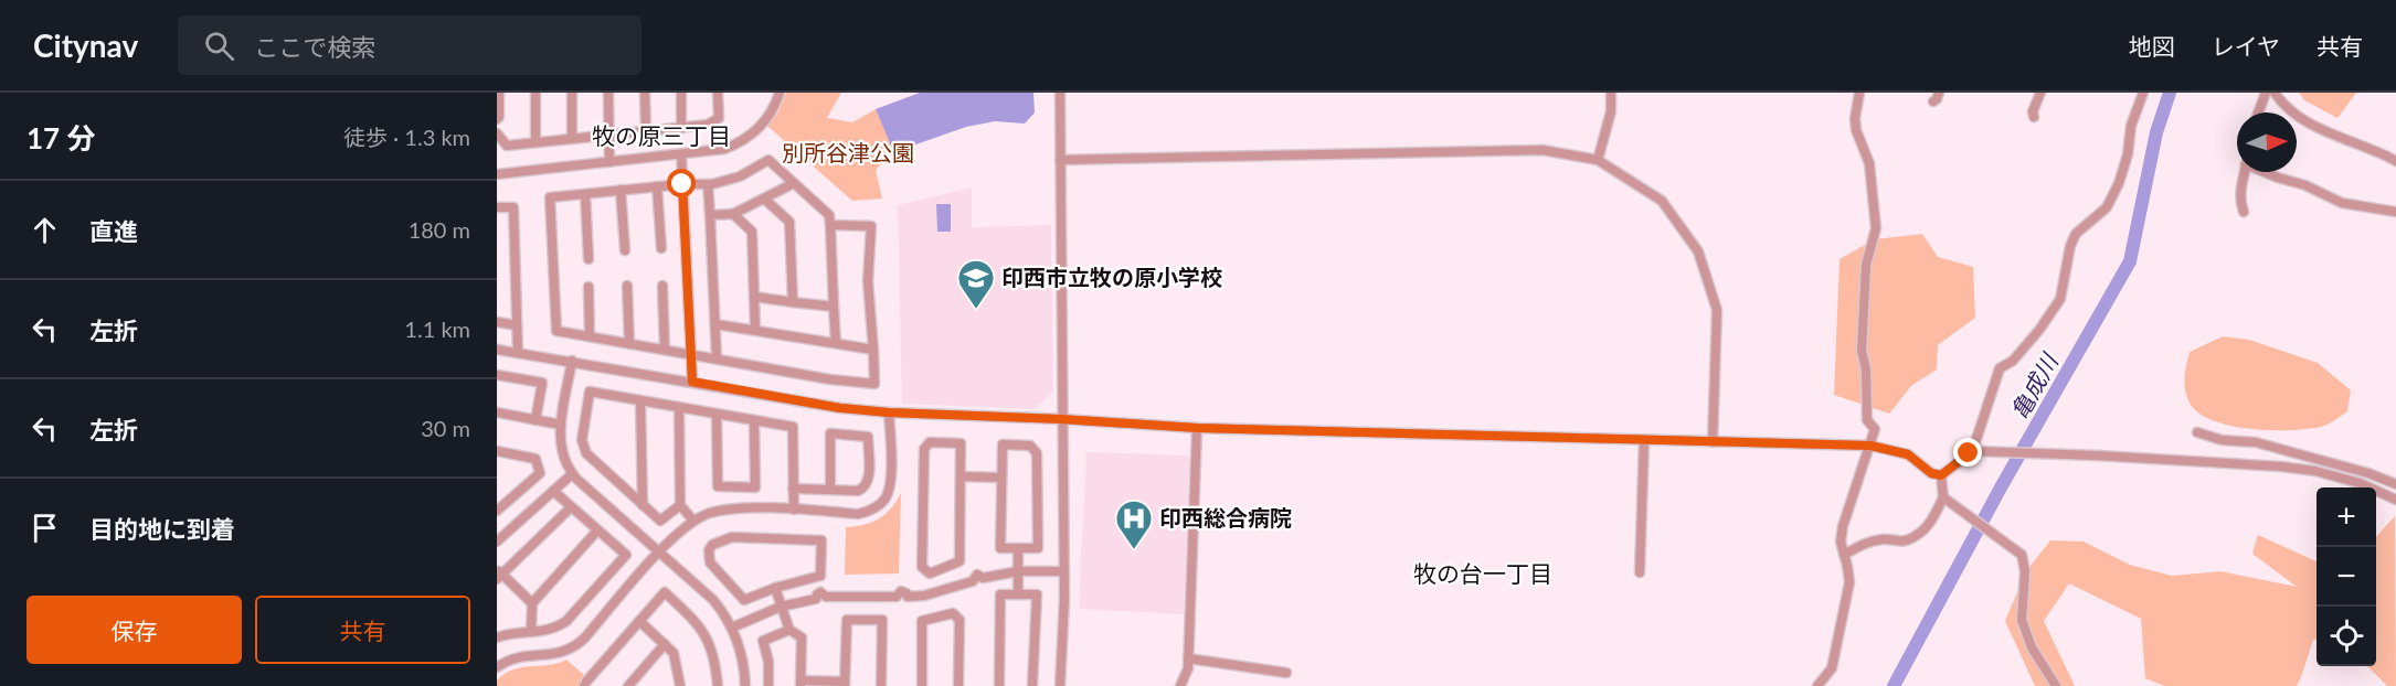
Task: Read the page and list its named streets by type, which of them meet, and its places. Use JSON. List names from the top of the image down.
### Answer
{
  "districts": ["牧の原三丁目", "牧の台一丁目"],
  "water": ["亀成川"],
  "parks": ["別所谷津公園"],
  "places": {
    "school or university": ["印西市立牧の原小学校"],
    "hospital": ["印西総合病院"]
  },
  "north": "right",
  "page": {
    "header": "Citynav",
    "search": "ここで検索",
    "nav": ["地図", "レイヤ", "共有"],
    "heading": ["17 分", "徒歩 · 1.3 km"],
    "list": [
      ["直進", "180 m"],
      ["左折", "1.1 km"],
      ["左折", "30 m"],
      "目的地に到着"
    ],
    "map_buttons": ["+", "−"],
    "buttons": ["保存", "共有"]
  }
}
